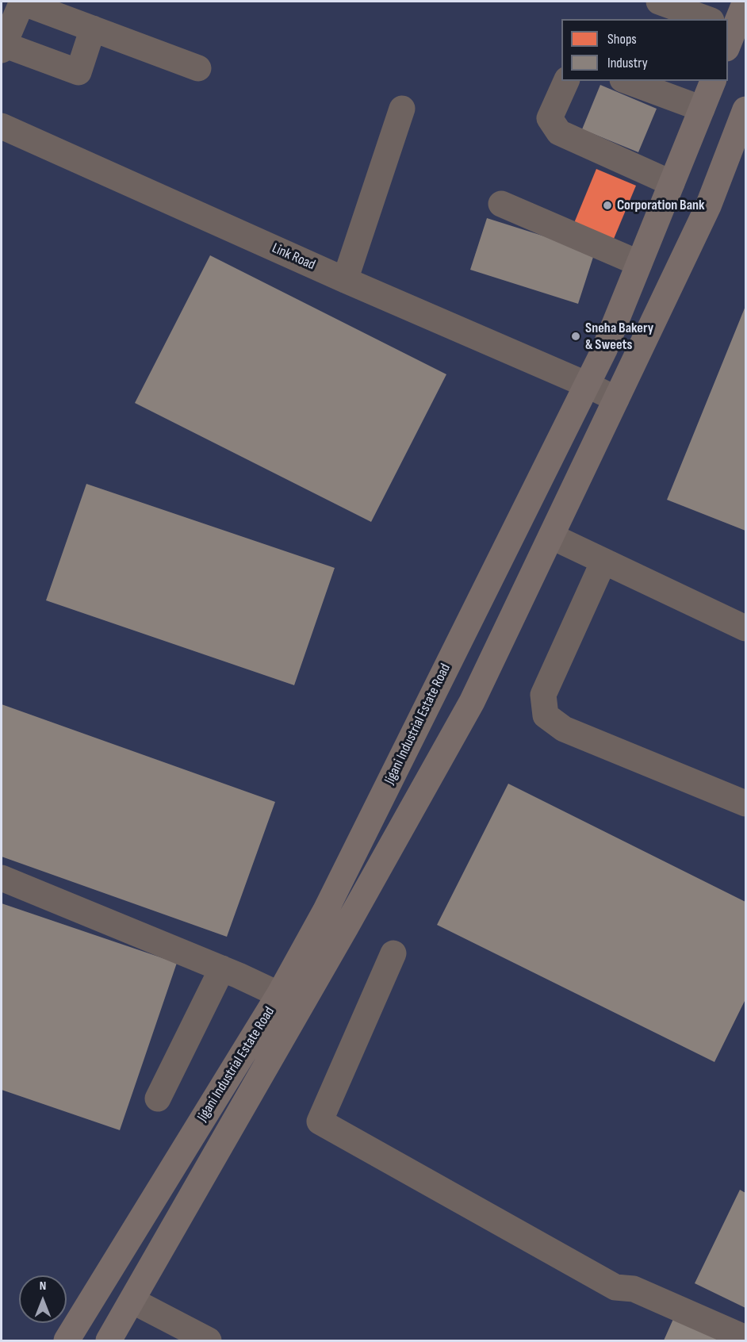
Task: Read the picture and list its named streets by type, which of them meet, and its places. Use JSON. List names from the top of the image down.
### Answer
{
  "streets": {
    "main road": ["Jigani Industrial Estate Road"],
    "street": ["Link Road"]
  },
  "crossings": [
    ["Link Road", "Jigani Industrial Estate Road"]
  ],
  "places": ["Corporation Bank", "Sneha Bakery & Sweets"],
  "legend": ["Shops", "Industry"],
  "north": "top"
}
